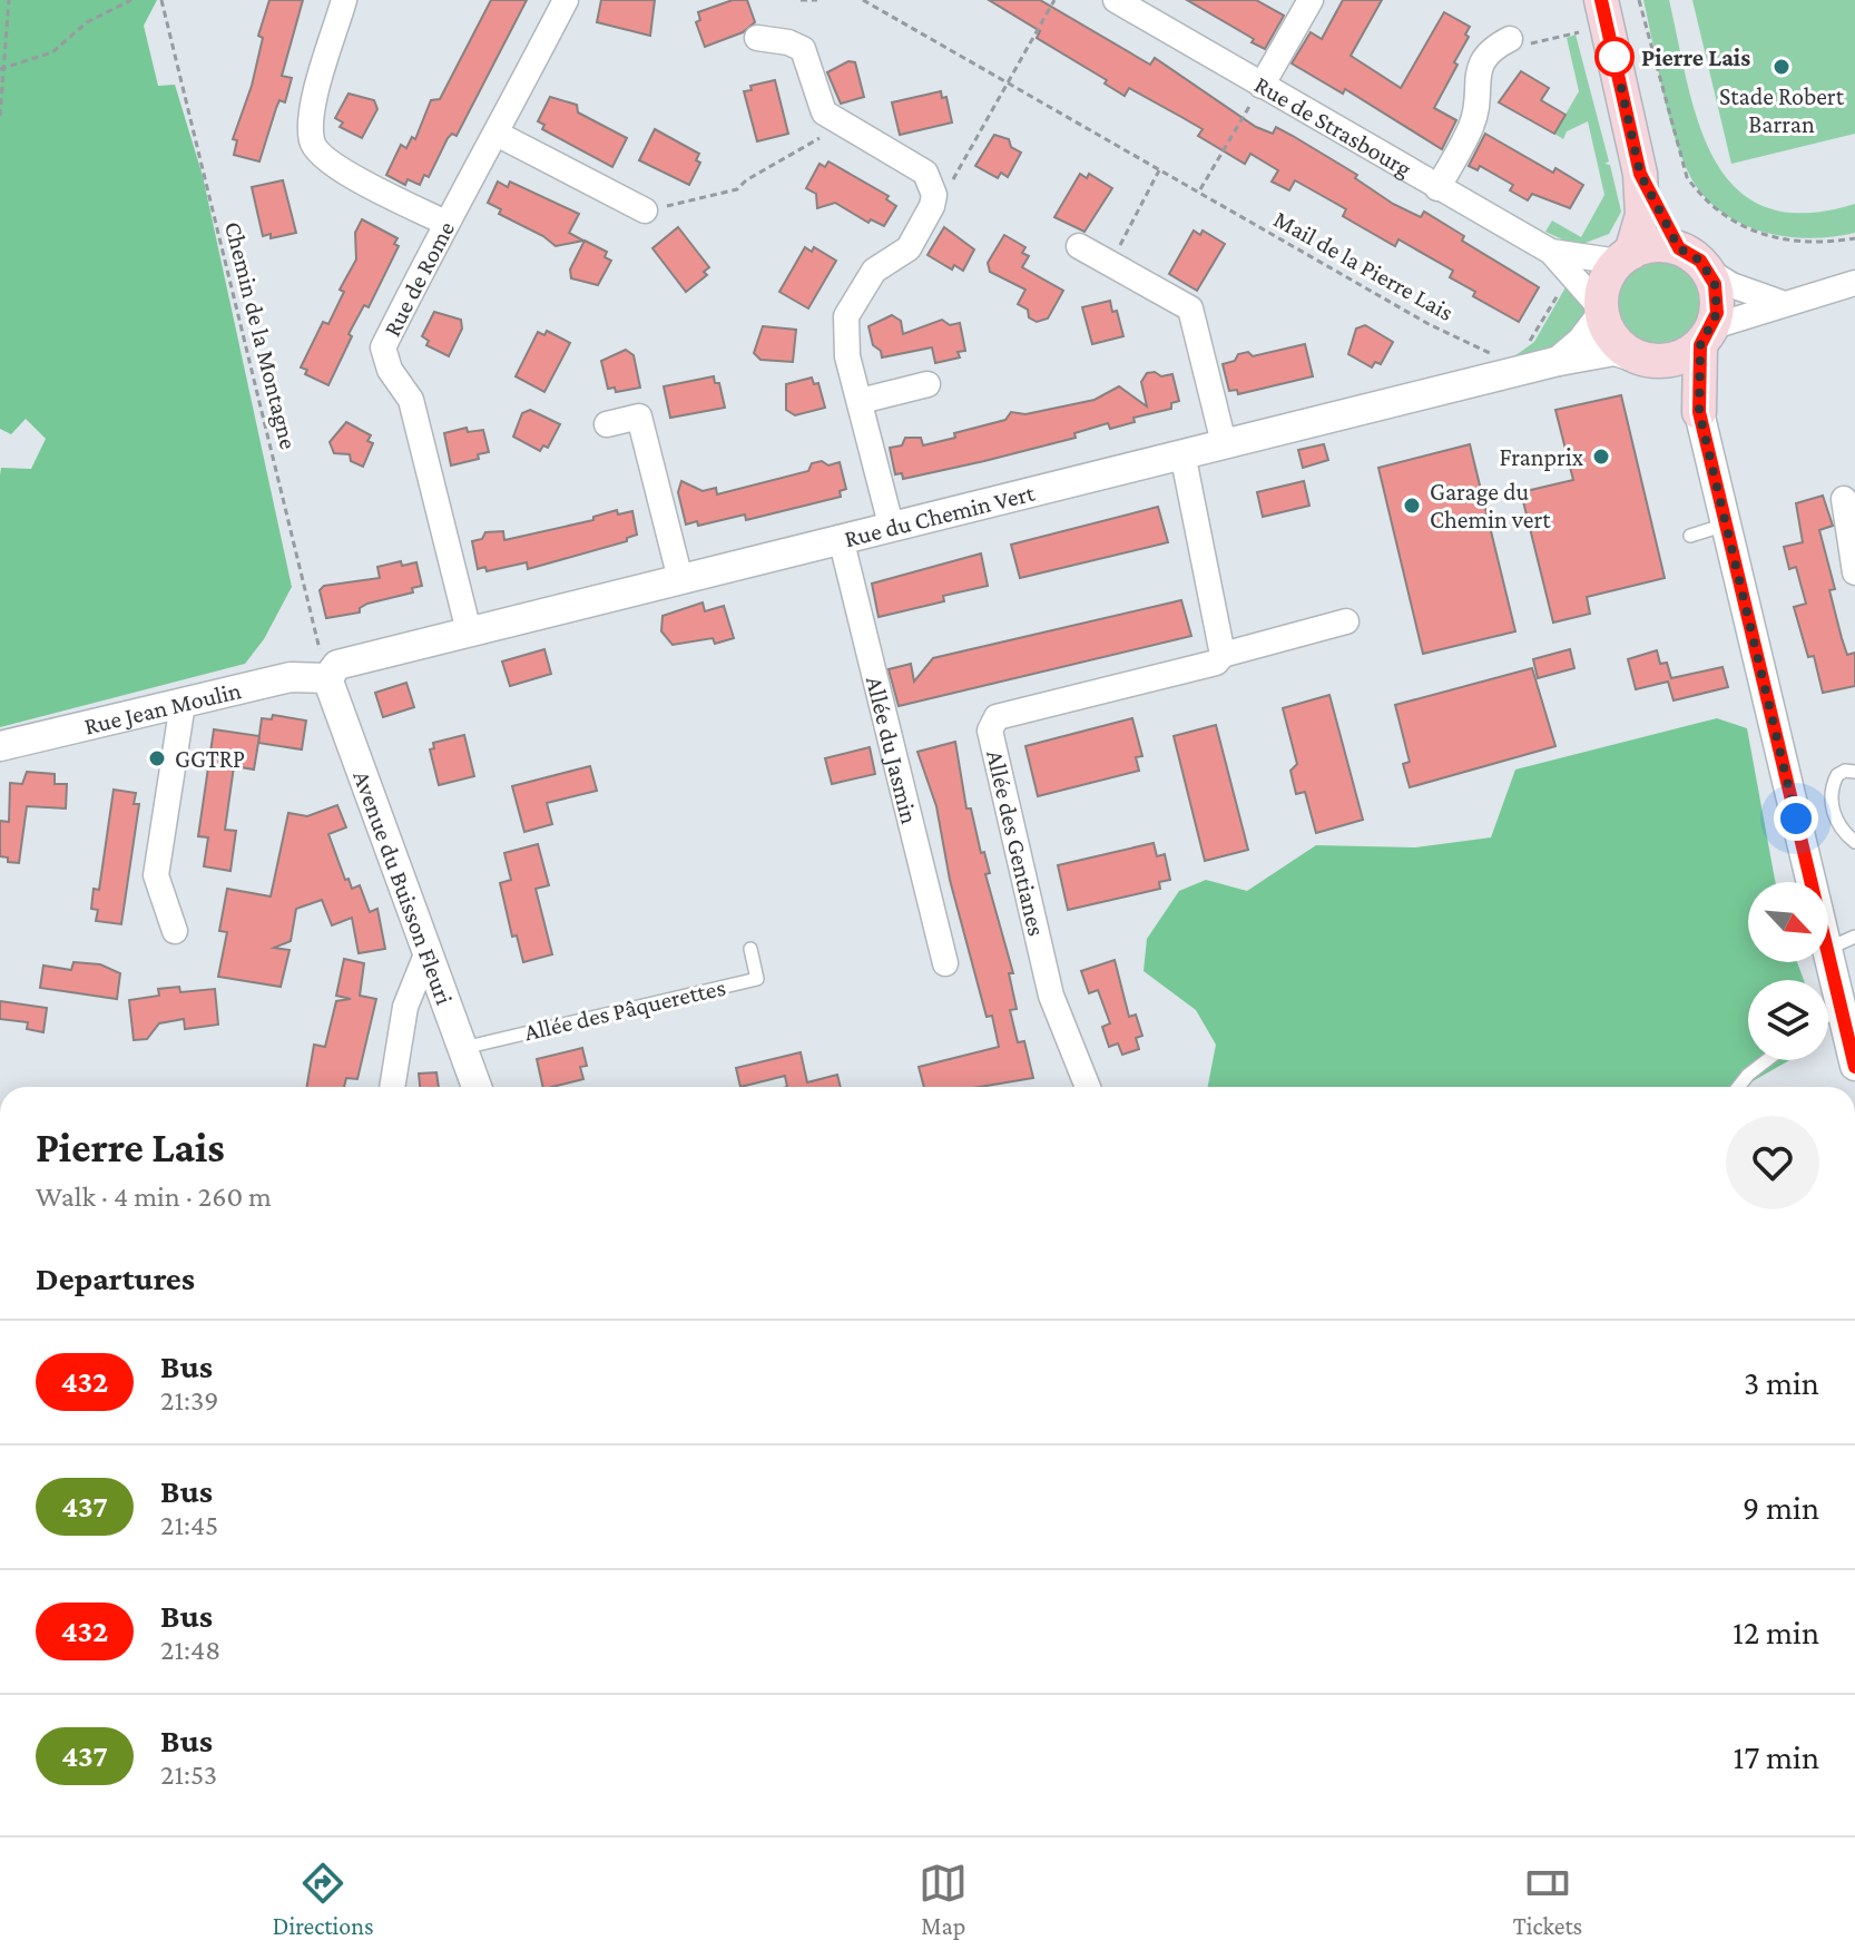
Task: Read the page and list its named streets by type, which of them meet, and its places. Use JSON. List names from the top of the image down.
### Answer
{
  "streets": {
    "street": [
      "Rue de Strasbourg",
      "Rue de Rome",
      "Rue du Chemin Vert",
      "Rue Jean Moulin",
      "Allée du Jasmin",
      "Allée des Gentianes",
      "Avenue du Buisson Fleuri"
    ],
    "lane": ["Allée des Pâquerettes"],
    "path": ["Mail de la Pierre Lais", "Chemin de la Montagne"]
  },
  "crossings": [
    ["Rue de Strasbourg", "Rue du Chemin Vert"],
    ["Rue de Rome", "Rue du Chemin Vert"],
    ["Chemin de la Montagne", "Rue du Chemin Vert"],
    ["Chemin de la Montagne", "Rue Jean Moulin"],
    ["Chemin de la Montagne", "Avenue du Buisson Fleuri"],
    ["Rue du Chemin Vert", "Rue Jean Moulin"],
    ["Rue du Chemin Vert", "Allée du Jasmin"],
    ["Rue du Chemin Vert", "Avenue du Buisson Fleuri"],
    ["Rue Jean Moulin", "Avenue du Buisson Fleuri"],
    ["Avenue du Buisson Fleuri", "Allée des Pâquerettes"]
  ],
  "places": [
    "Pierre Lais",
    "Stade Robert Barran",
    "Franprix",
    "Garage du Chemin vert",
    "GGTRP"
  ],
  "lines": ["bus line 432"],
  "north": "bottom right",
  "page": {
    "heading": [
      ["Pierre Lais", "Walk · 4 min · 260 m"],
      "Departures"
    ],
    "list": [
      {
        "mark": "432",
        "name": "Bus",
        "note": "21:39",
        "value": "3 min"
      },
      {
        "mark": "437",
        "name": "Bus",
        "note": "21:45",
        "value": "9 min"
      },
      {
        "mark": "432",
        "name": "Bus",
        "note": "21:48",
        "value": "12 min"
      },
      {
        "mark": "437",
        "name": "Bus",
        "note": "21:53",
        "value": "17 min"
      }
    ],
    "tabs": ["Directions", "Map", "Tickets"]
  }
}
